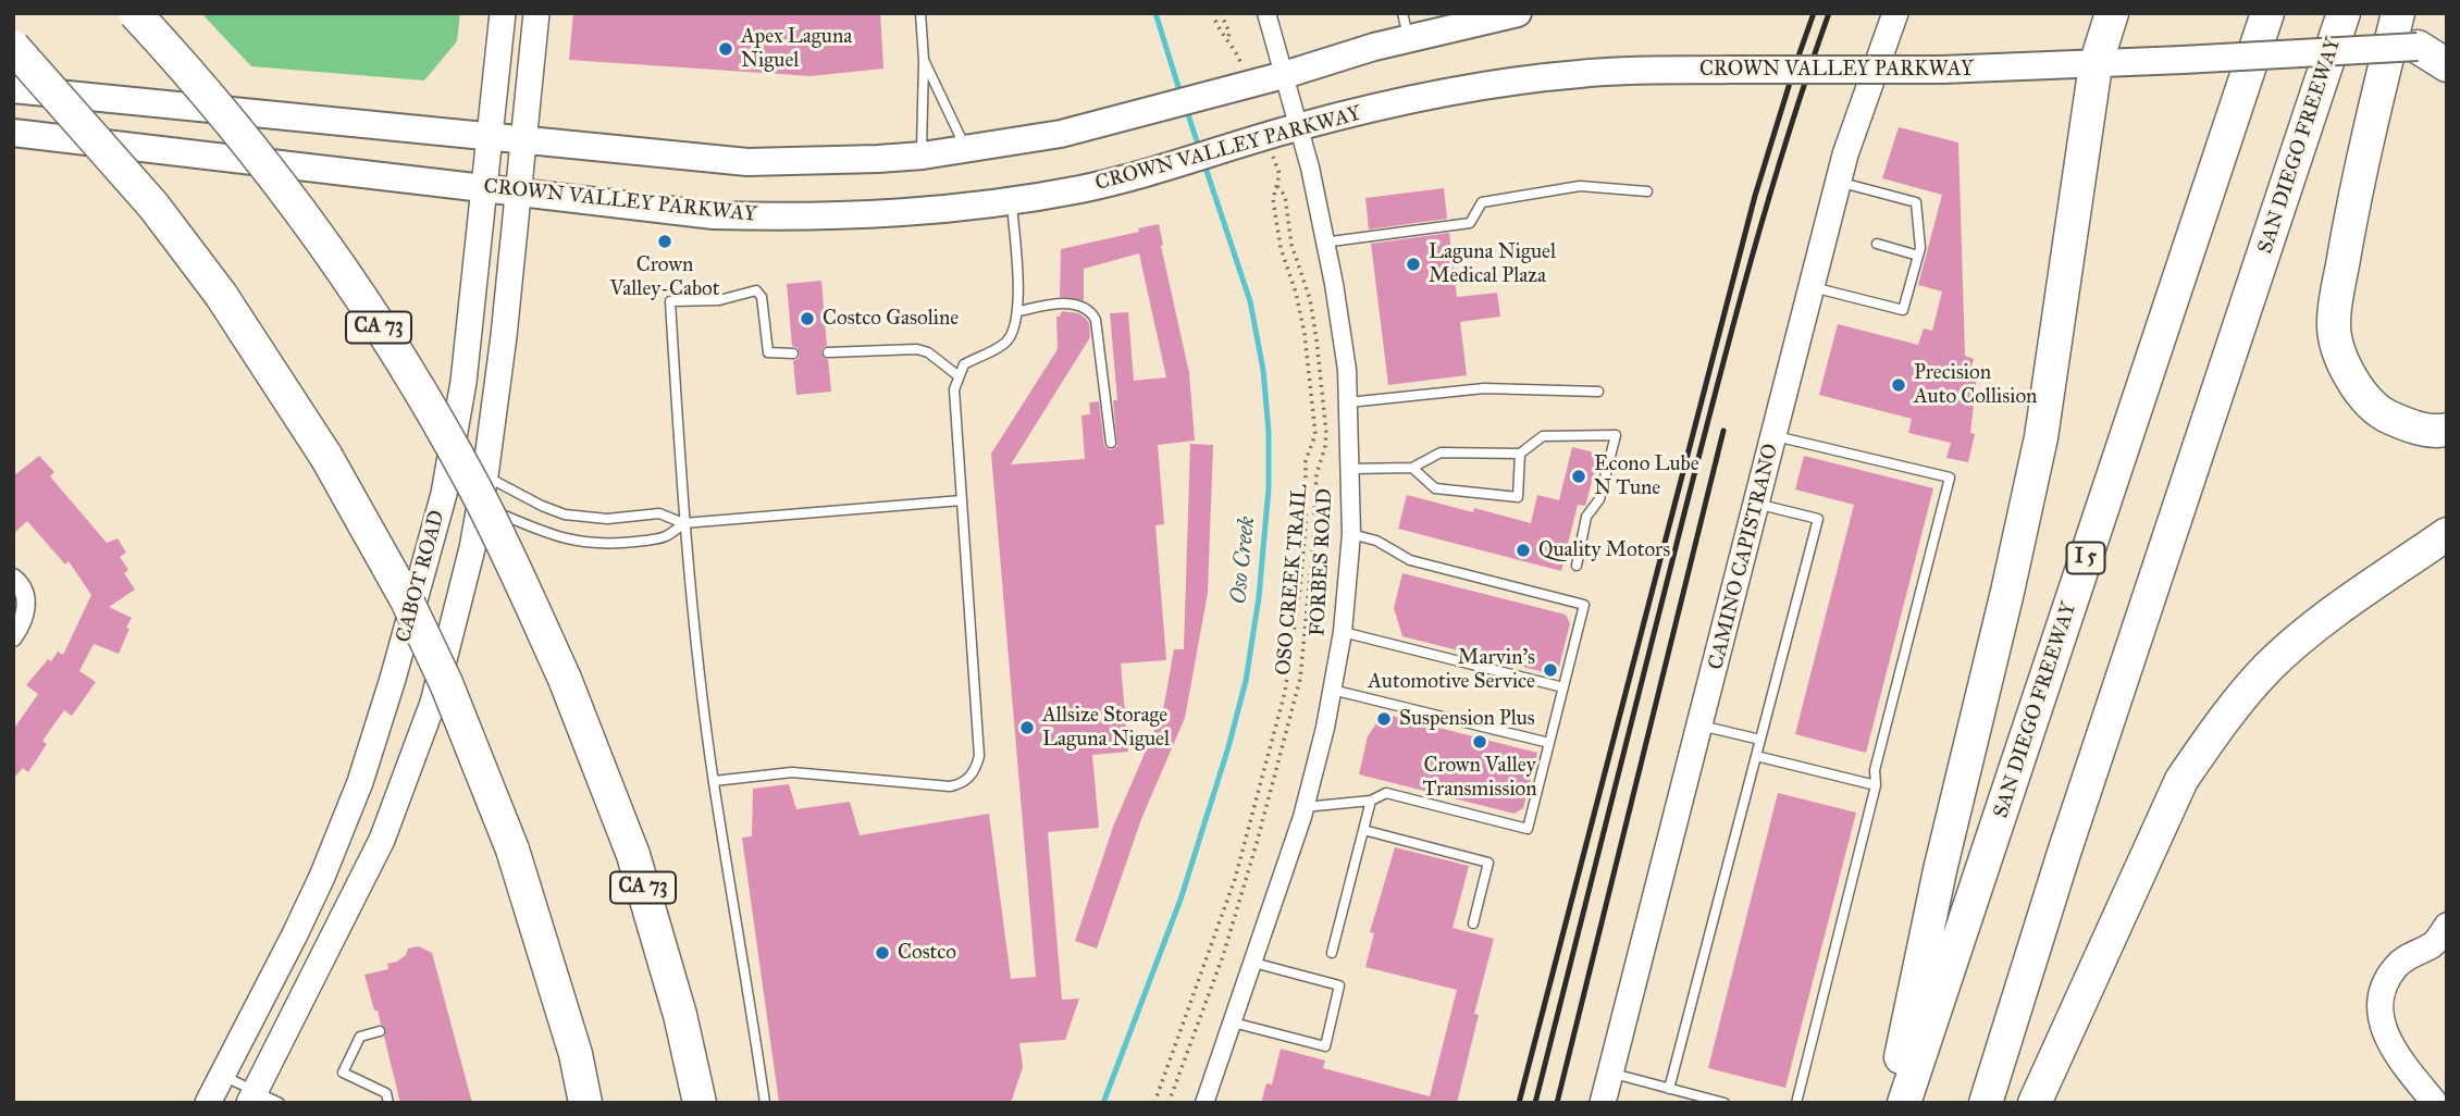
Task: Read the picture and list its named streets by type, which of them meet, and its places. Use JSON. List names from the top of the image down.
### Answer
{
  "streets": {
    "highway": ["SAN DIEGO FREEWAY", "CA 73", "I 5"],
    "main road": ["CROWN VALLEY PARKWAY", "CAMINO CAPISTRANO", "CABOT ROAD"],
    "street": ["FORBES ROAD"],
    "path": ["OSO CREEK TRAIL"]
  },
  "crossings": [
    ["CROWN VALLEY PARKWAY", "FORBES ROAD"],
    ["CROWN VALLEY PARKWAY", "CABOT ROAD"]
  ],
  "water": ["Oso Creek"],
  "places": [
    "Apex Laguna Niguel",
    "Crown Valley-Cabot",
    "Laguna Niguel Medical Plaza",
    "Costco Gasoline",
    "Precision Auto Collision",
    "Econo Lube N Tune",
    "Quality Motors",
    "Marvin's Automotive Service",
    "Suspension Plus",
    "Allsize Storage Laguna Niguel",
    "Crown Valley Transmission",
    "Costco"
  ]
}
